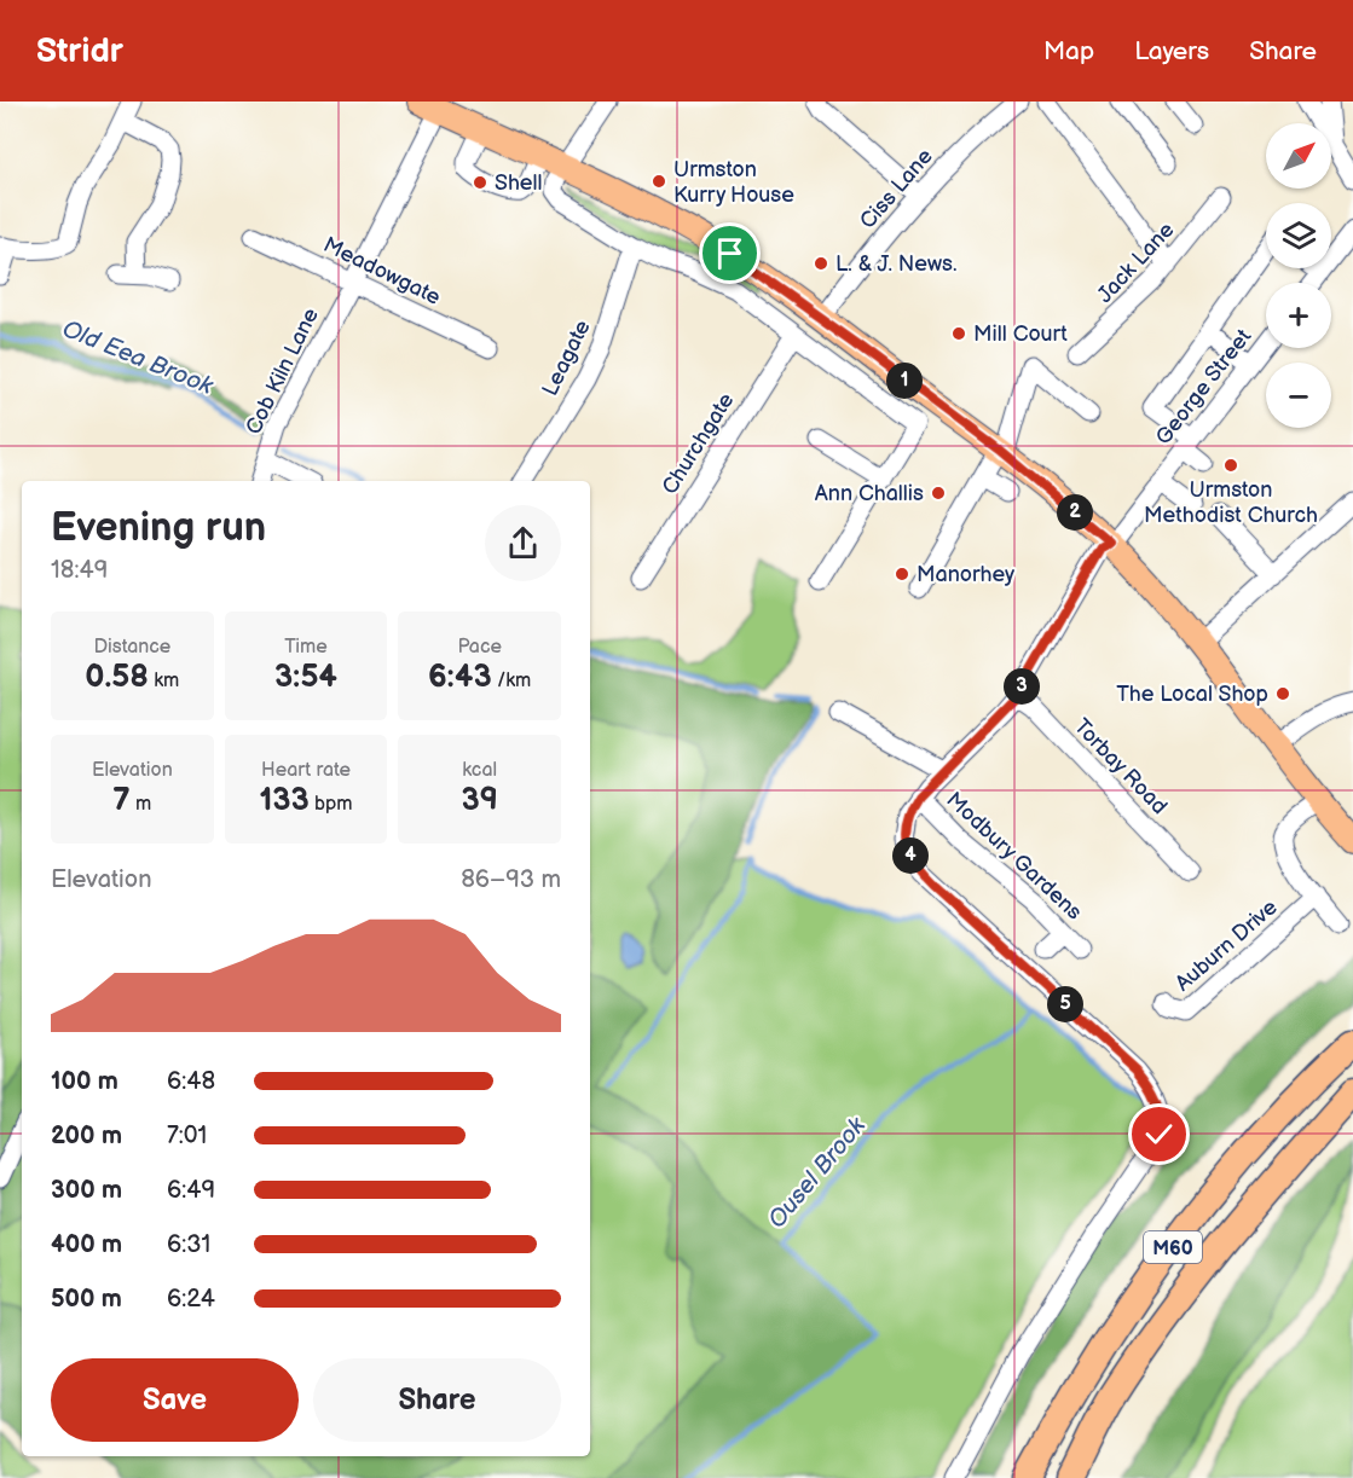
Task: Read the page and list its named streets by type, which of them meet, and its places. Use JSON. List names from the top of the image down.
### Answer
{
  "streets": {
    "highway": ["M60"],
    "street": [
      "Ciss Lane",
      "Jack Lane",
      "Meadowgate",
      "Leagate",
      "Cob Kiln Lane",
      "George Street",
      "Churchgate",
      "Torbay Road",
      "Modbury Gardens",
      "Auburn Drive"
    ]
  },
  "crossings": [
    ["Meadowgate", "Cob Kiln Lane"]
  ],
  "water": ["Old Eea Brook", "Ousel Brook"],
  "places": [
    "Urmston Kurry House",
    "Shell",
    "L. & J. News.",
    "Mill Court",
    "Urmston Methodist Church",
    "Ann Challis",
    "Manorhey",
    "The Local Shop"
  ],
  "north": "top right",
  "page": {
    "header": "Stridr",
    "nav": ["Map", "Layers", "Share"],
    "map_buttons": ["+", "−"],
    "pins": [
      "1",
      "2",
      "3",
      "4",
      "5"
    ],
    "heading": ["Evening run", "18:49"],
    "stats": [
      ["Distance", "0.58 km"],
      ["Time", "3:54"],
      ["Pace", "6:43 /km"],
      ["Elevation", "7 m"],
      ["Heart rate", "133 bpm"],
      ["kcal", "39"]
    ],
    "chart": ["Elevation", "86–93 m"],
    "list": [
      {
        "name": "100 m",
        "note": "6:48"
      },
      {
        "name": "200 m",
        "note": "7:01"
      },
      {
        "name": "300 m",
        "note": "6:49"
      },
      {
        "name": "400 m",
        "note": "6:31"
      },
      {
        "name": "500 m",
        "note": "6:24"
      }
    ],
    "buttons": ["Save", "Share"]
  }
}
